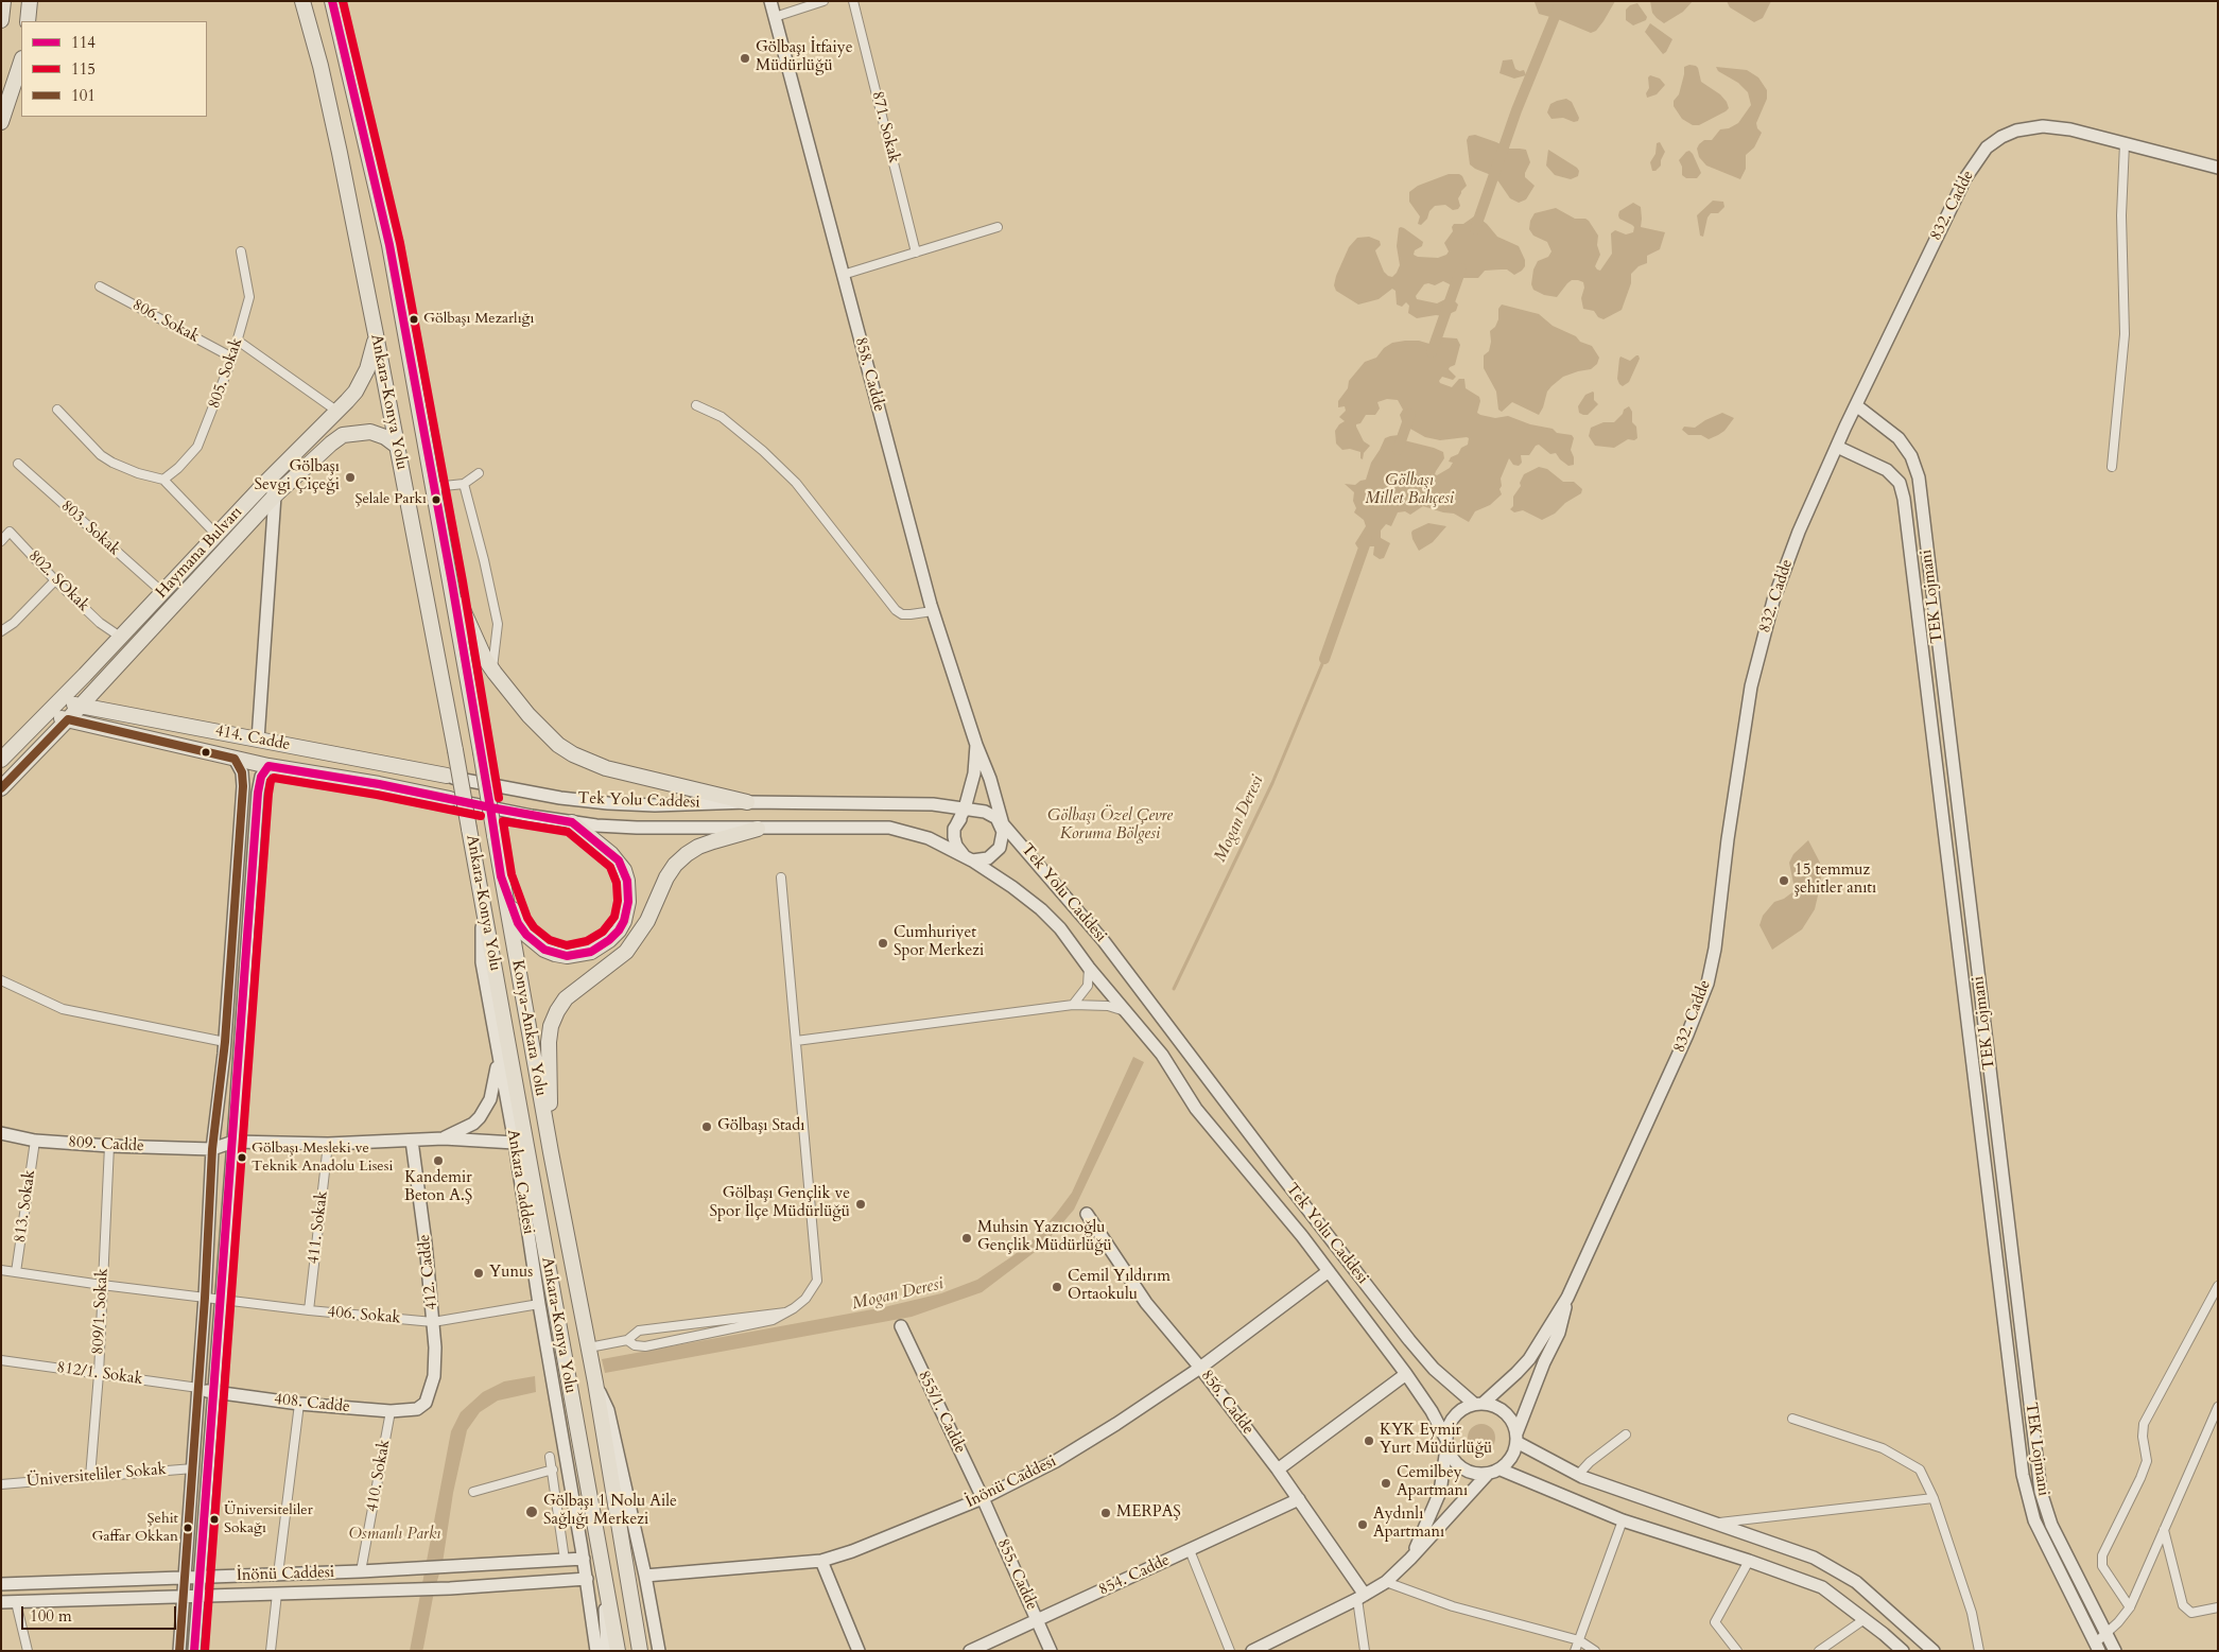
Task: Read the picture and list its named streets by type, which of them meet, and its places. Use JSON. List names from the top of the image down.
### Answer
{
  "streets": {
    "highway": [
      "Ankara-Konya Yolu",
      "Haymana Bulvarı",
      "414. Cadde",
      "Konya-Ankara Yolu"
    ],
    "street": [
      "871. Sokak",
      "832. Cadde",
      "806. Sokak",
      "805. Sokak",
      "858. Cadde",
      "803. Sokak",
      "802. SOkak",
      "TEK Lojmani",
      "Tek Yolu Caddesi",
      "809. Cadde",
      "Ankara Caddesi",
      "813. Sokak",
      "411. Sokak",
      "412. Cadde",
      "809/1. Sokak",
      "406. Sokak",
      "812/1. Sokak",
      "856. Cadde",
      "408. Cadde",
      "855/1. Cadde",
      "Üniversiteliler Sokak",
      "410. Sokak",
      "İnönü Caddesi",
      "855. Cadde",
      "854. Cadde"
    ]
  },
  "crossings": [
    ["832. Cadde", "TEK Lojmani"],
    ["832. Cadde", "Tek Yolu Caddesi"],
    ["806. Sokak", "805. Sokak"],
    ["858. Cadde", "Tek Yolu Caddesi"],
    ["Ankara-Konya Yolu", "Haymana Bulvarı"],
    ["Ankara-Konya Yolu", "Ankara Caddesi"],
    ["803. Sokak", "Haymana Bulvarı"],
    ["Haymana Bulvarı", "802. SOkak"],
    ["Haymana Bulvarı", "414. Cadde"],
    ["414. Cadde", "Tek Yolu Caddesi"],
    ["Tek Yolu Caddesi", "İnönü Caddesi"],
    ["809. Cadde", "813. Sokak"],
    ["809. Cadde", "809/1. Sokak"],
    ["Ankara Caddesi", "406. Sokak"],
    ["Ankara Caddesi", "İnönü Caddesi"],
    ["813. Sokak", "406. Sokak"],
    ["411. Sokak", "406. Sokak"],
    ["412. Cadde", "406. Sokak"],
    ["412. Cadde", "408. Cadde"],
    ["809/1. Sokak", "406. Sokak"],
    ["809/1. Sokak", "812/1. Sokak"],
    ["809/1. Sokak", "Üniversiteliler Sokak"],
    ["812/1. Sokak", "408. Cadde"],
    ["856. Cadde", "İnönü Caddesi"],
    ["856. Cadde", "854. Cadde"],
    ["408. Cadde", "410. Sokak"],
    ["855/1. Cadde", "İnönü Caddesi"],
    ["855/1. Cadde", "855. Cadde"],
    ["410. Sokak", "İnönü Caddesi"],
    ["İnönü Caddesi", "855. Cadde"],
    ["855. Cadde", "854. Cadde"]
  ],
  "water": ["Mogan Deresi"],
  "parks": ["Gölbaşı Millet Bahçesi", "Gölbaşı Özel Çevre Koruma Bölgesi", "Osmanlı Parkı"],
  "places": [
    "Gölbaşı İtfaiye Müdürlüğü",
    "Gölbaşı Mezarlığı",
    "Gölbaşı Sevgi Çiçeği",
    "Şelale Parkı",
    "15 temmuz şehitler anıtı",
    "Cumhuriyet Spor Merkezi",
    "Gölbaşı Stadı",
    "Gölbaşı Mesleki ve Teknik Anadolu Lisesi",
    "Kandemir Beton A.Ş",
    "Gölbaşı Gençlik ve Spor İlçe Müdürlüğü",
    "Muhsin Yazıcıoğlu Gençlik Müdürlüğü",
    "Yunus",
    "Cemil Yıldırım Ortaokulu",
    "KYK Eymir Yurt Müdürlüğü",
    "Cemilbey Apartmanı",
    "Gölbaşı 1 Nolu Aile Sağlığı Merkezi",
    "MERPAŞ",
    "Üniversiteliler Sokağı",
    "Aydınlı Apartmanı",
    "Şehit Gaffar Okkan"
  ],
  "lines": ["transit line 114", "transit line 115", "transit line 101"],
  "legend": ["114", "115", "101"],
  "scale_bar": "100 m"
}
